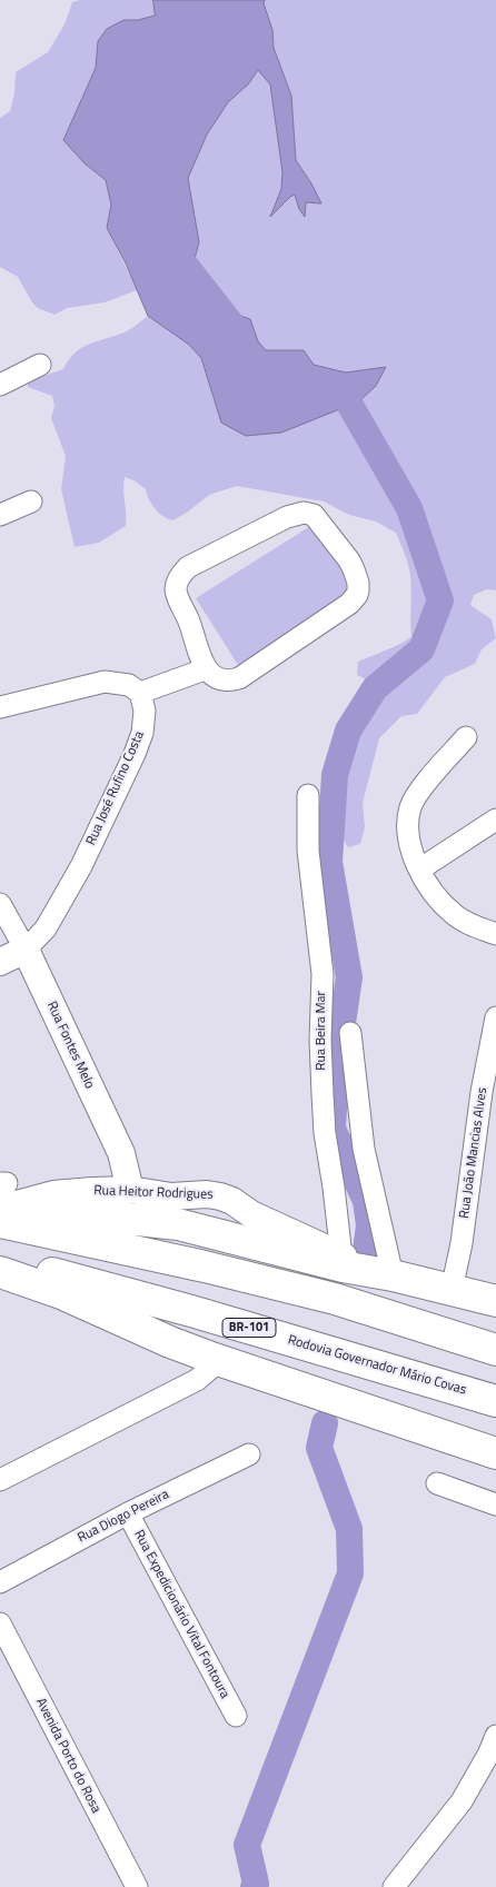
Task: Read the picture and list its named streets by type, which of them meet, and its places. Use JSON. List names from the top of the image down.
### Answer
{
  "streets": {
    "highway": ["BR-101", "Rodovia Governador Mário Covas"],
    "main road": ["Rua José Rufino Costa", "Rua Fontes Melo", "Rua Heitor Rodrigues"],
    "street": [
      "Rua Beira Mar",
      "Rua João Mancias Alves",
      "Rua Diogo Pereira",
      "Rua Expedicionário Vital Fontoura",
      "Avenida Porto do Rosa"
    ]
  },
  "crossings": [
    ["Rua José Rufino Costa", "Rua Fontes Melo"],
    ["Rua Beira Mar", "Rua Heitor Rodrigues"],
    ["Rua Fontes Melo", "Rua Heitor Rodrigues"],
    ["Rua Diogo Pereira", "Rua Expedicionário Vital Fontoura"]
  ]
}
